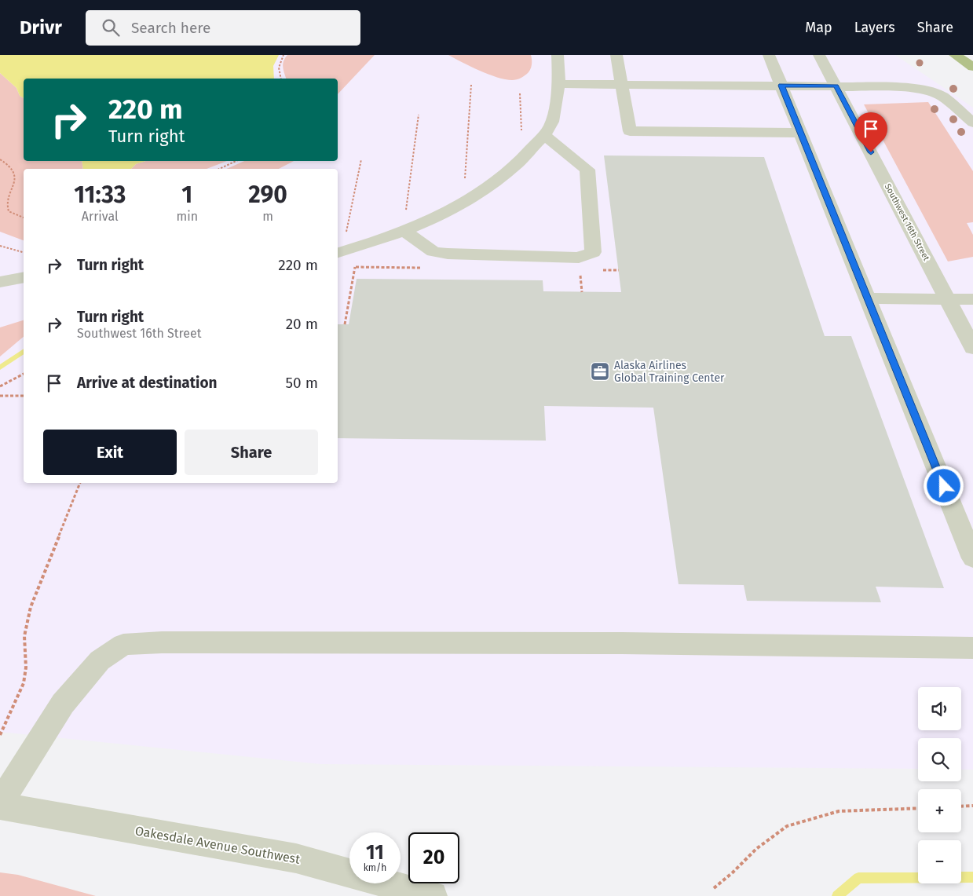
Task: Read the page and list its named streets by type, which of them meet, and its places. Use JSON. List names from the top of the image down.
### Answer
{
  "streets": {
    "street": ["Southwest 16th Street", "Oakesdale Avenue Southwest"]
  },
  "places": {
    "office": ["Alaska Airlines Global Training Center"]
  },
  "page": {
    "header": "Drivr",
    "search": "Search here",
    "nav": ["Map", "Layers", "Share"],
    "turn": ["220 m", "Turn right"],
    "eta": [
      "11:33",
      "Arrival",
      "1",
      "min",
      "290",
      "m"
    ],
    "list": [
      {
        "name": "Turn right",
        "value": "220 m"
      },
      {
        "name": "Turn right",
        "note": "Southwest 16th Street",
        "value": "20 m"
      },
      {
        "name": "Arrive at destination",
        "value": "50 m"
      }
    ],
    "buttons": ["Exit", "Share"],
    "map_buttons": ["+", "−"],
    "speed": "11 km/h",
    "limit": "20"
  }
}
